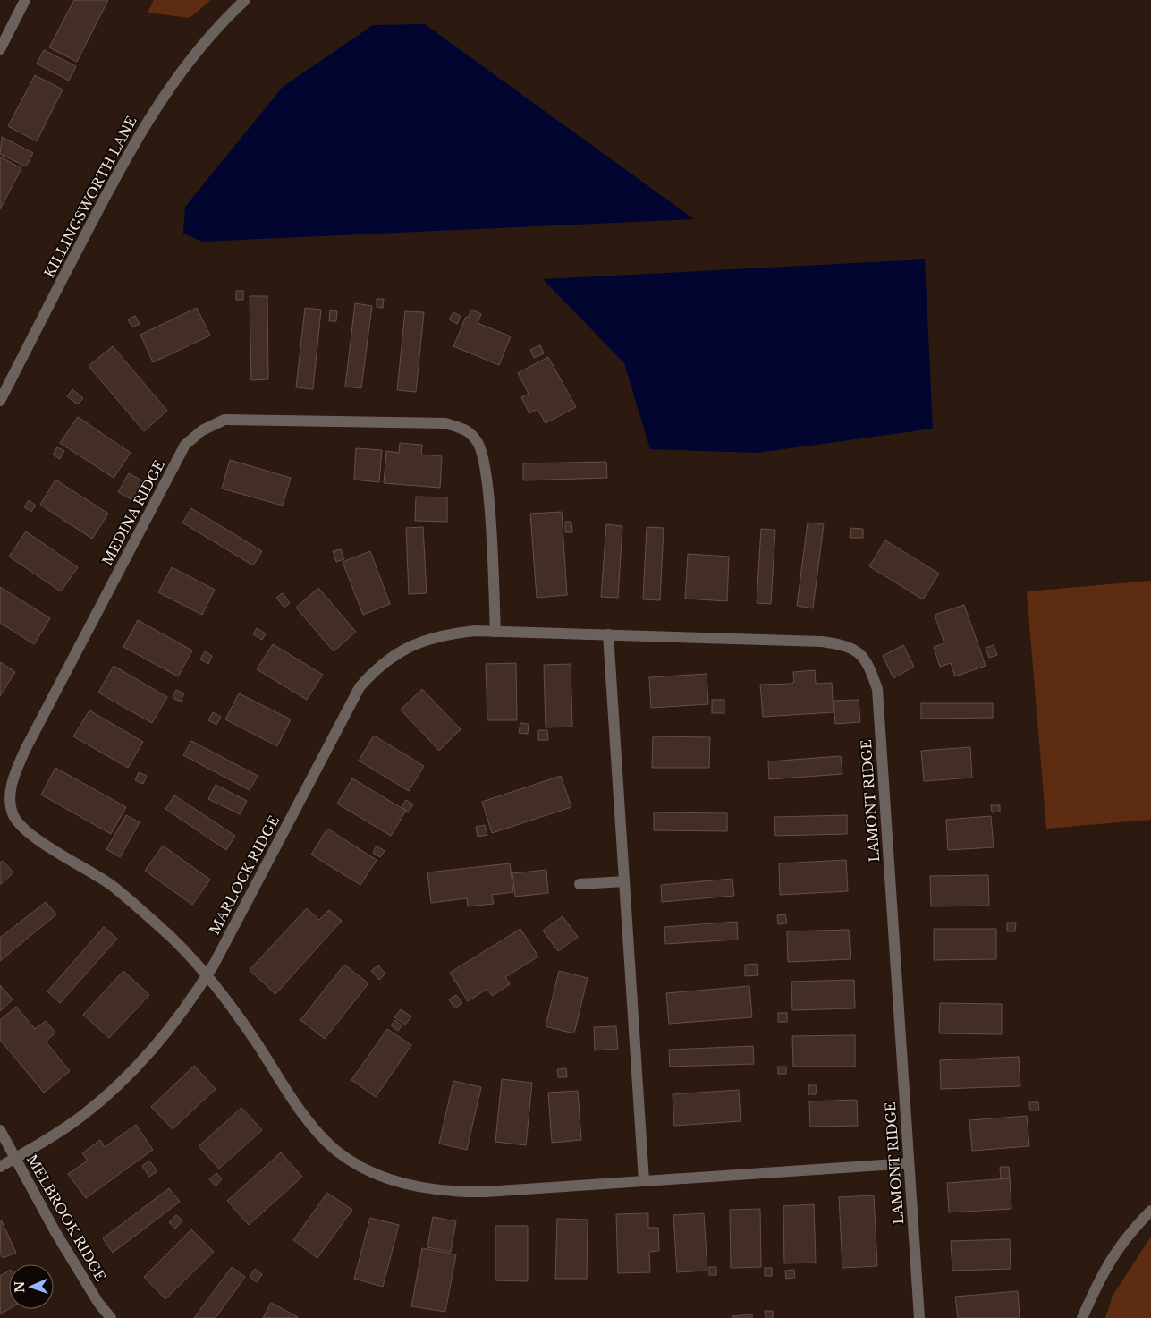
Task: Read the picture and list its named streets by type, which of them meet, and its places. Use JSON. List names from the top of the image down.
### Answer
{
  "streets": {
    "street": [
      "KILLINGSWORTH LANE",
      "MEDINA RIDGE",
      "LAMONT RIDGE",
      "MARLOCK RIDGE",
      "MELBROOK RIDGE"
    ]
  },
  "crossings": [
    ["MEDINA RIDGE", "LAMONT RIDGE"],
    ["MEDINA RIDGE", "MARLOCK RIDGE"],
    ["LAMONT RIDGE", "MARLOCK RIDGE"],
    ["MARLOCK RIDGE", "MELBROOK RIDGE"]
  ],
  "north": "left"
}
